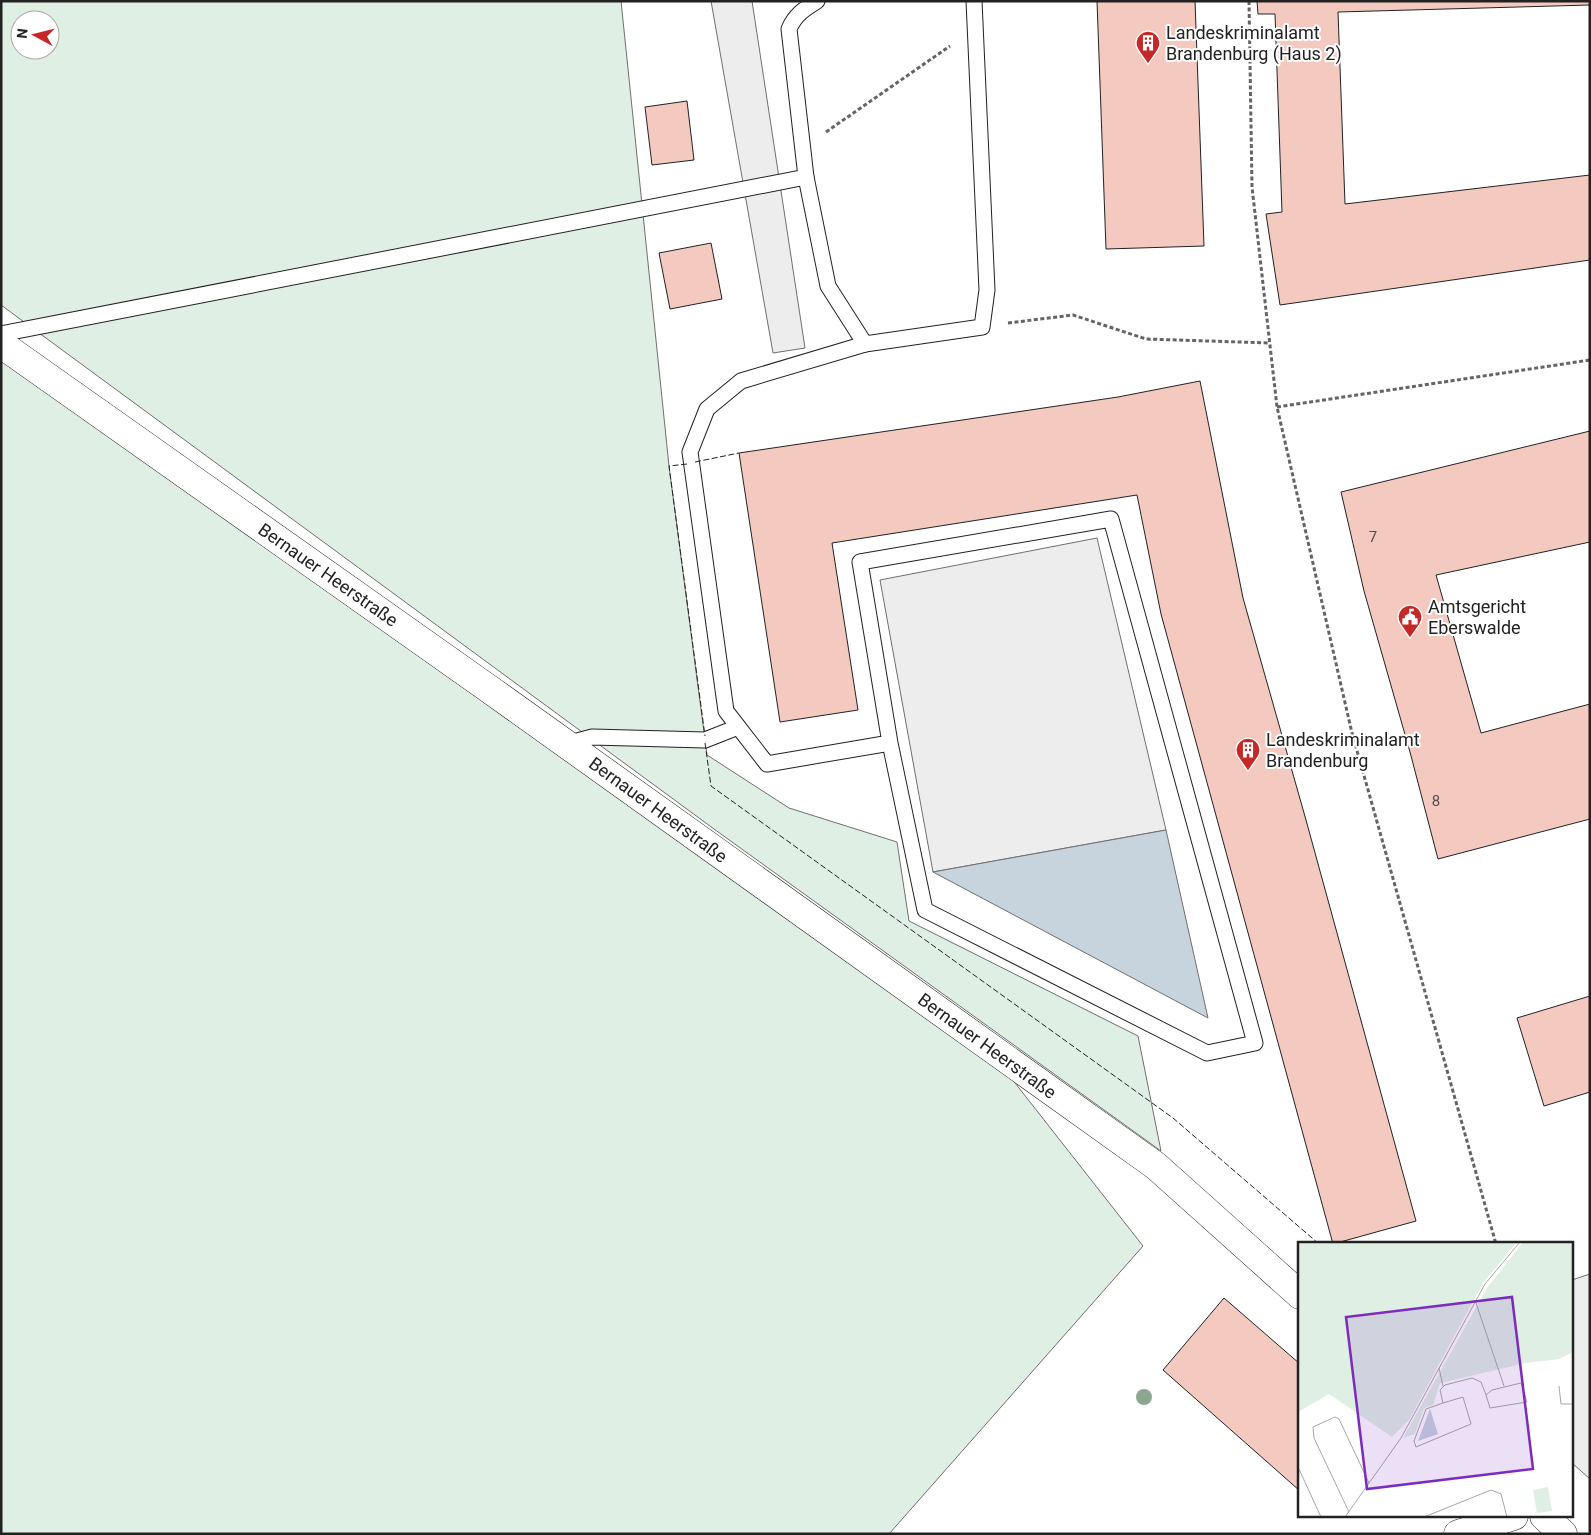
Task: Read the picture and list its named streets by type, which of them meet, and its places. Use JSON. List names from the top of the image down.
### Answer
{
  "streets": {
    "street": ["Bernauer Heerstraße"]
  },
  "places": {
    "building": ["Landeskriminalamt Brandenburg (Haus 2)", "Landeskriminalamt Brandenburg"],
    "public building": ["Amtsgericht Eberswalde"]
  },
  "house_numbers": ["7", "8"],
  "north": "left"
}
